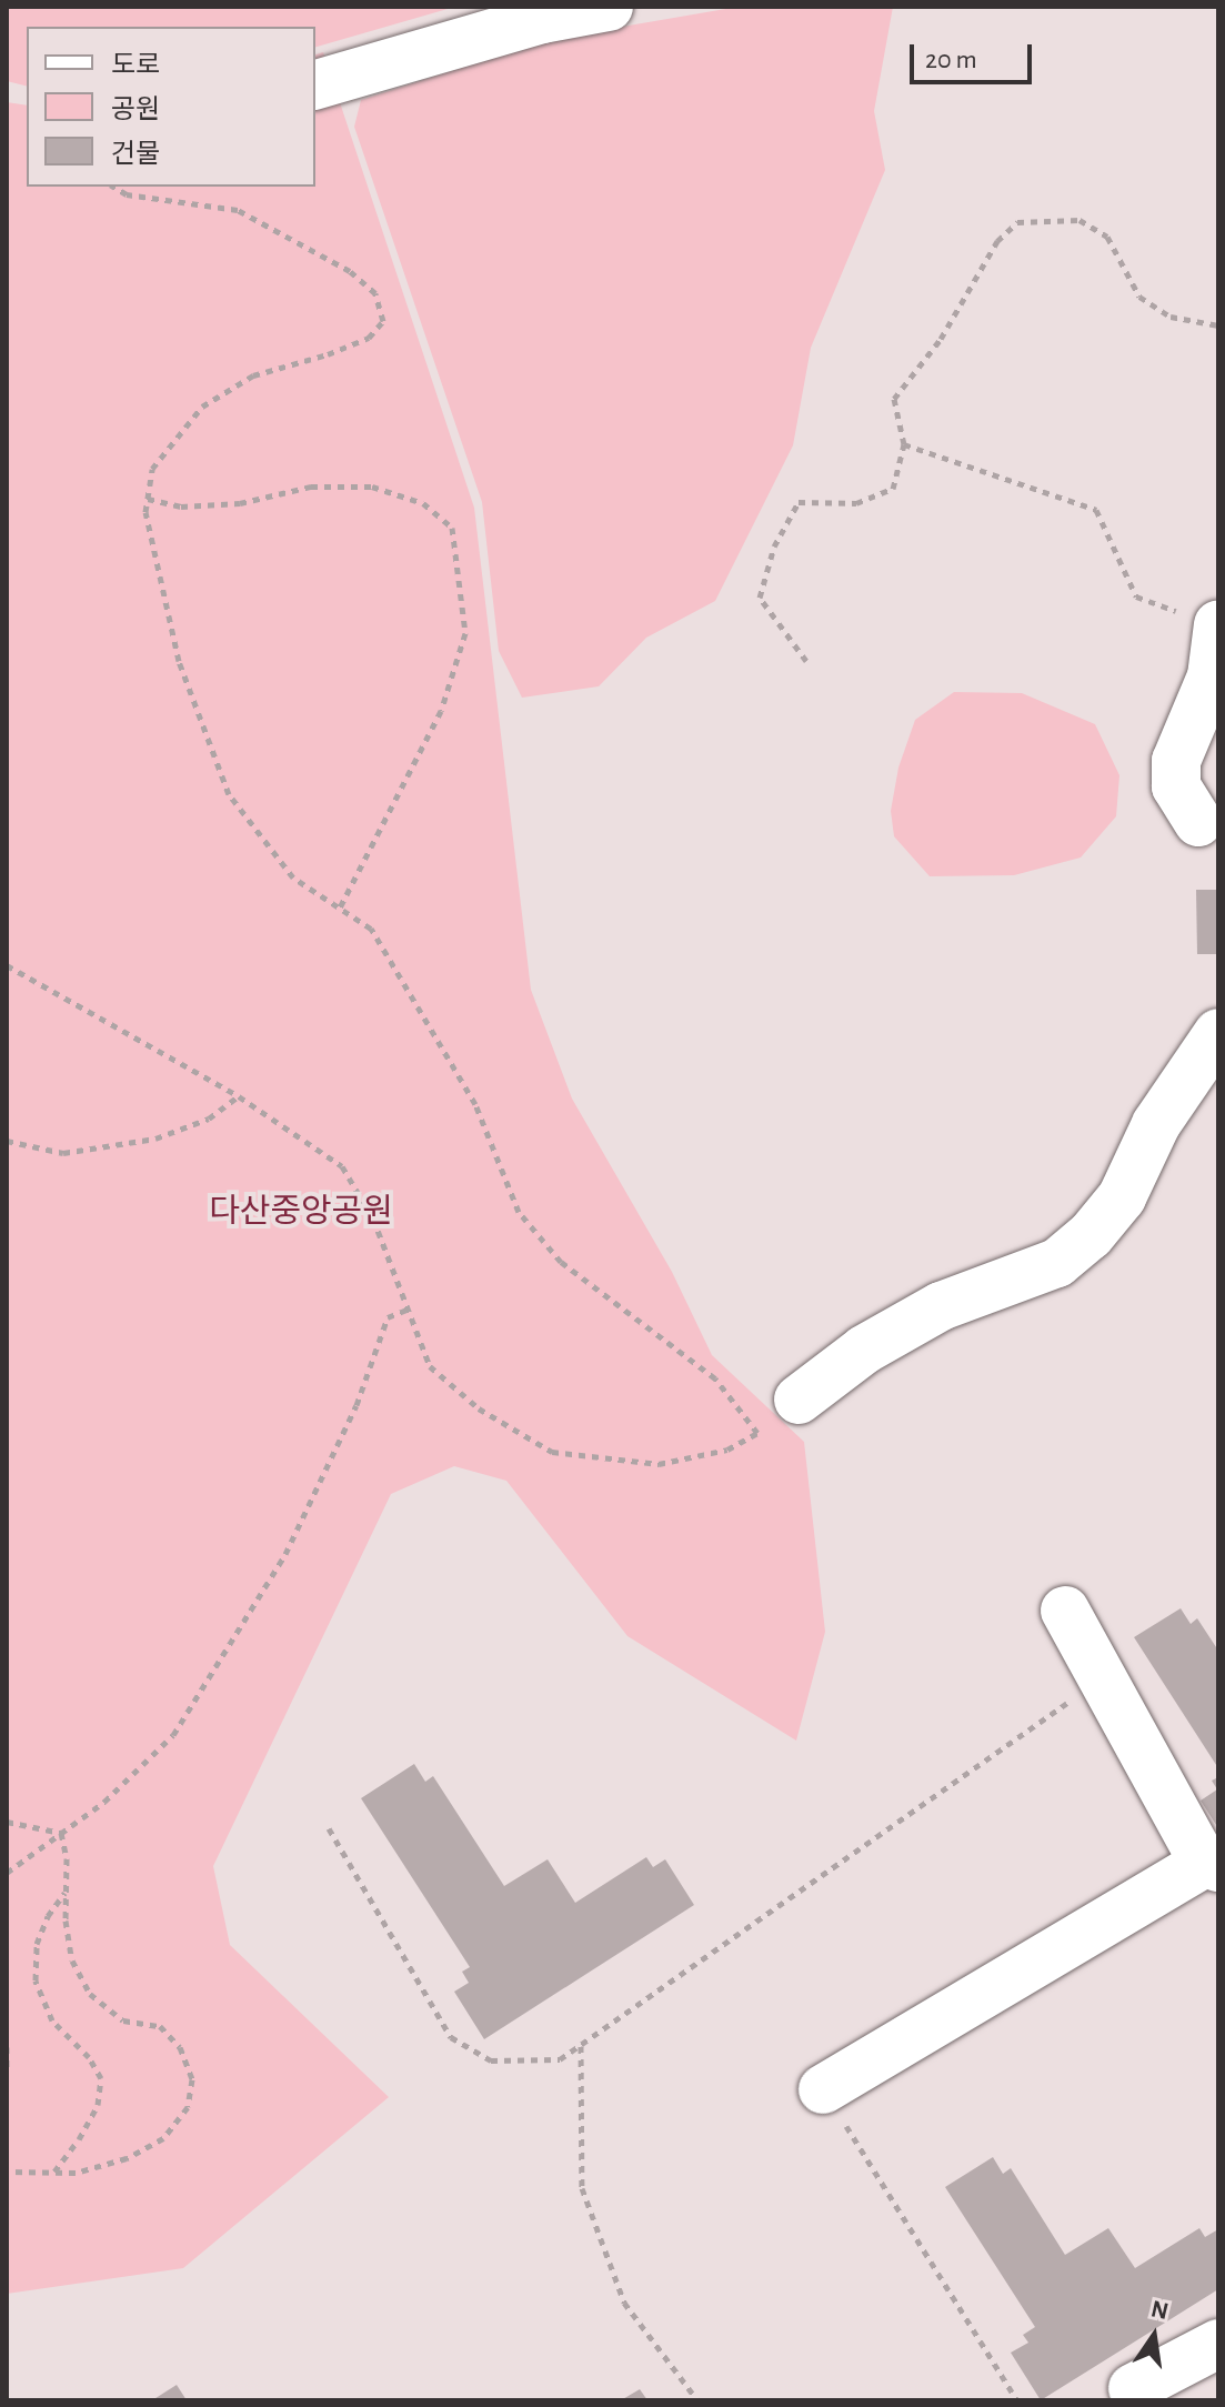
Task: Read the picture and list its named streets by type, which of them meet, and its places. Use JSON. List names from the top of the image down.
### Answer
{
  "parks": ["다산중앙공원"],
  "legend": ["도로", "공원", "건물"],
  "scale_bar": "20 m",
  "north": "top"
}
